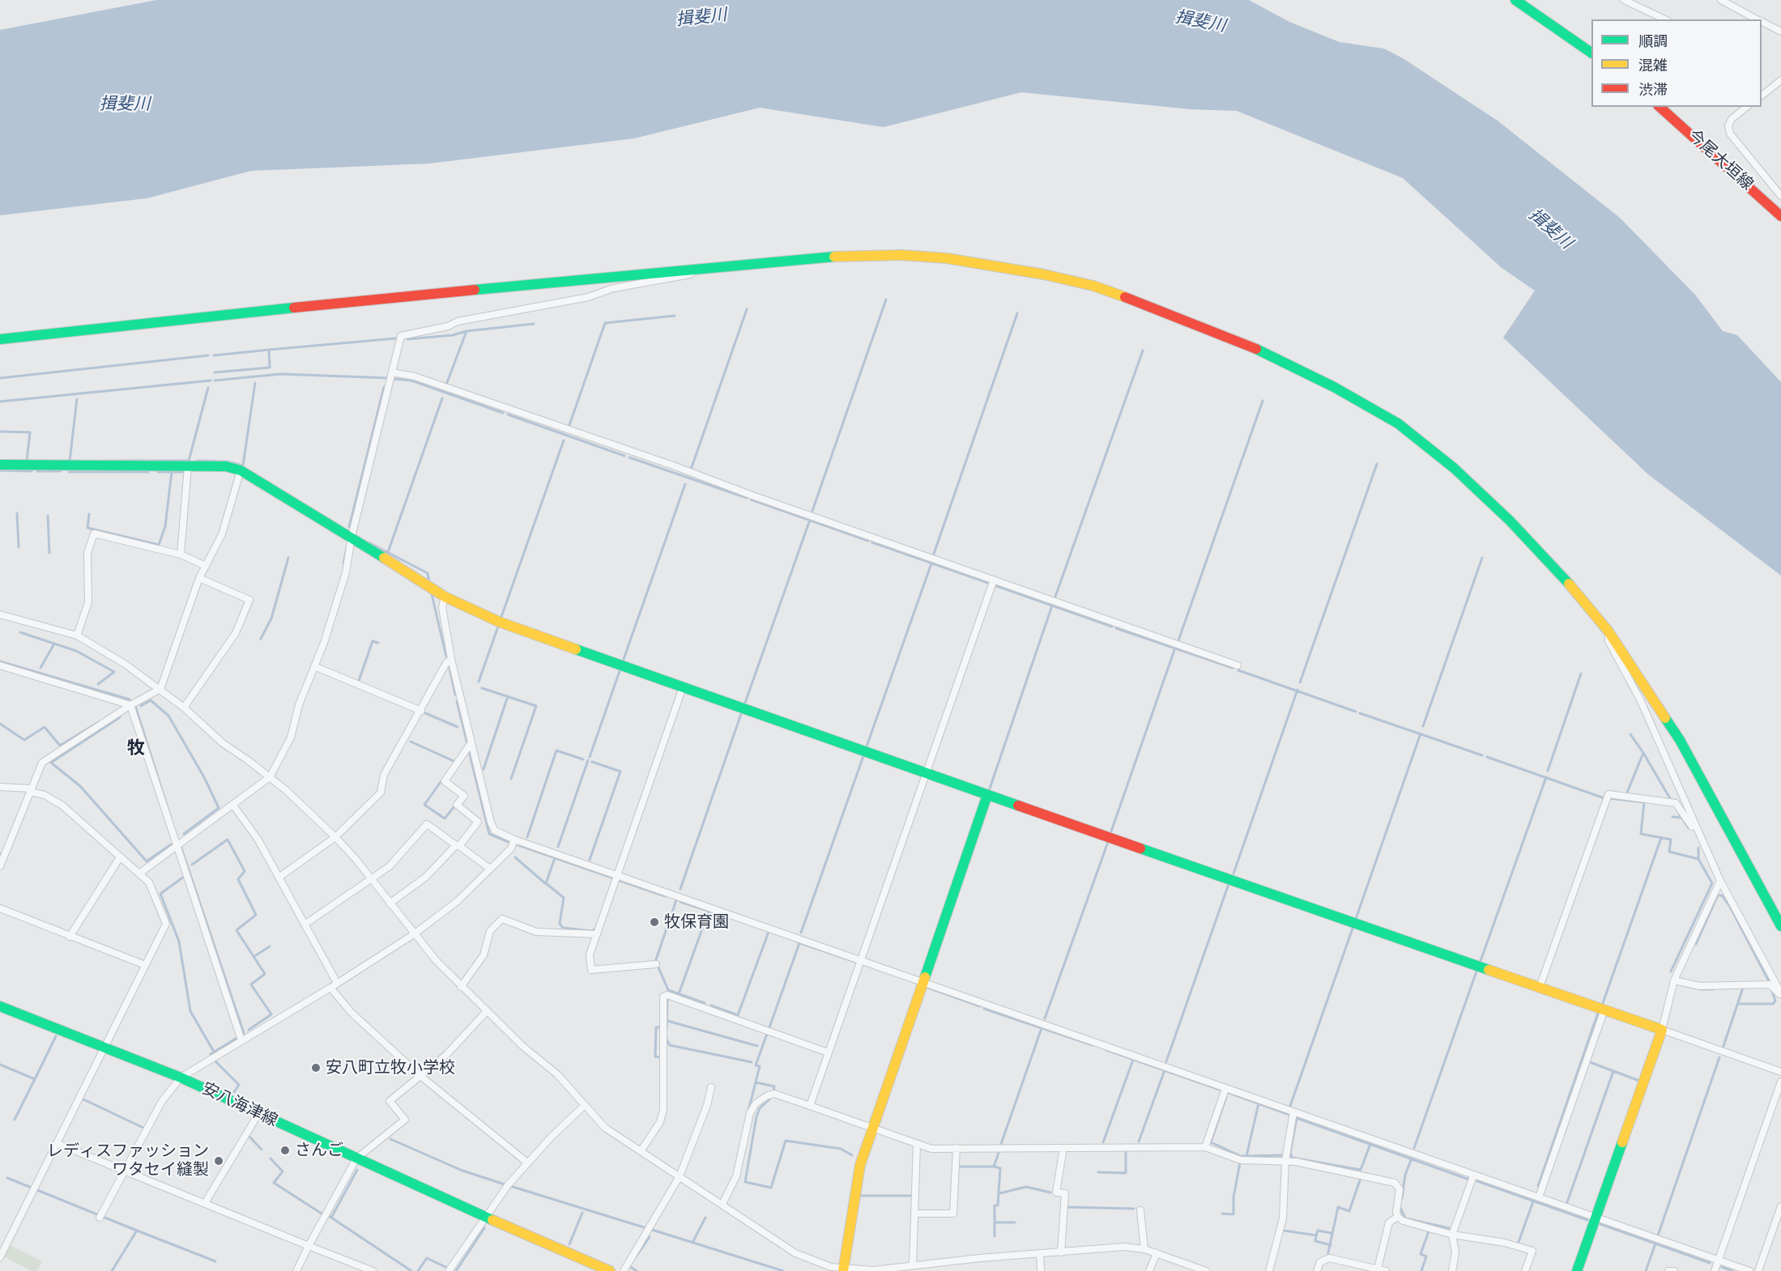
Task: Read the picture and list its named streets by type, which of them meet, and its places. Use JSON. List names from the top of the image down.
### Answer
{
  "streets": {
    "street": ["今尾大垣線", "安八海津線"]
  },
  "districts": ["牧"],
  "water": ["揖斐川"],
  "places": [
    "牧保育園",
    "安八町立牧小学校",
    "さんご",
    "レディスファッション ワタセイ縫製"
  ],
  "legend": ["順調", "混雑", "渋滞"]
}
